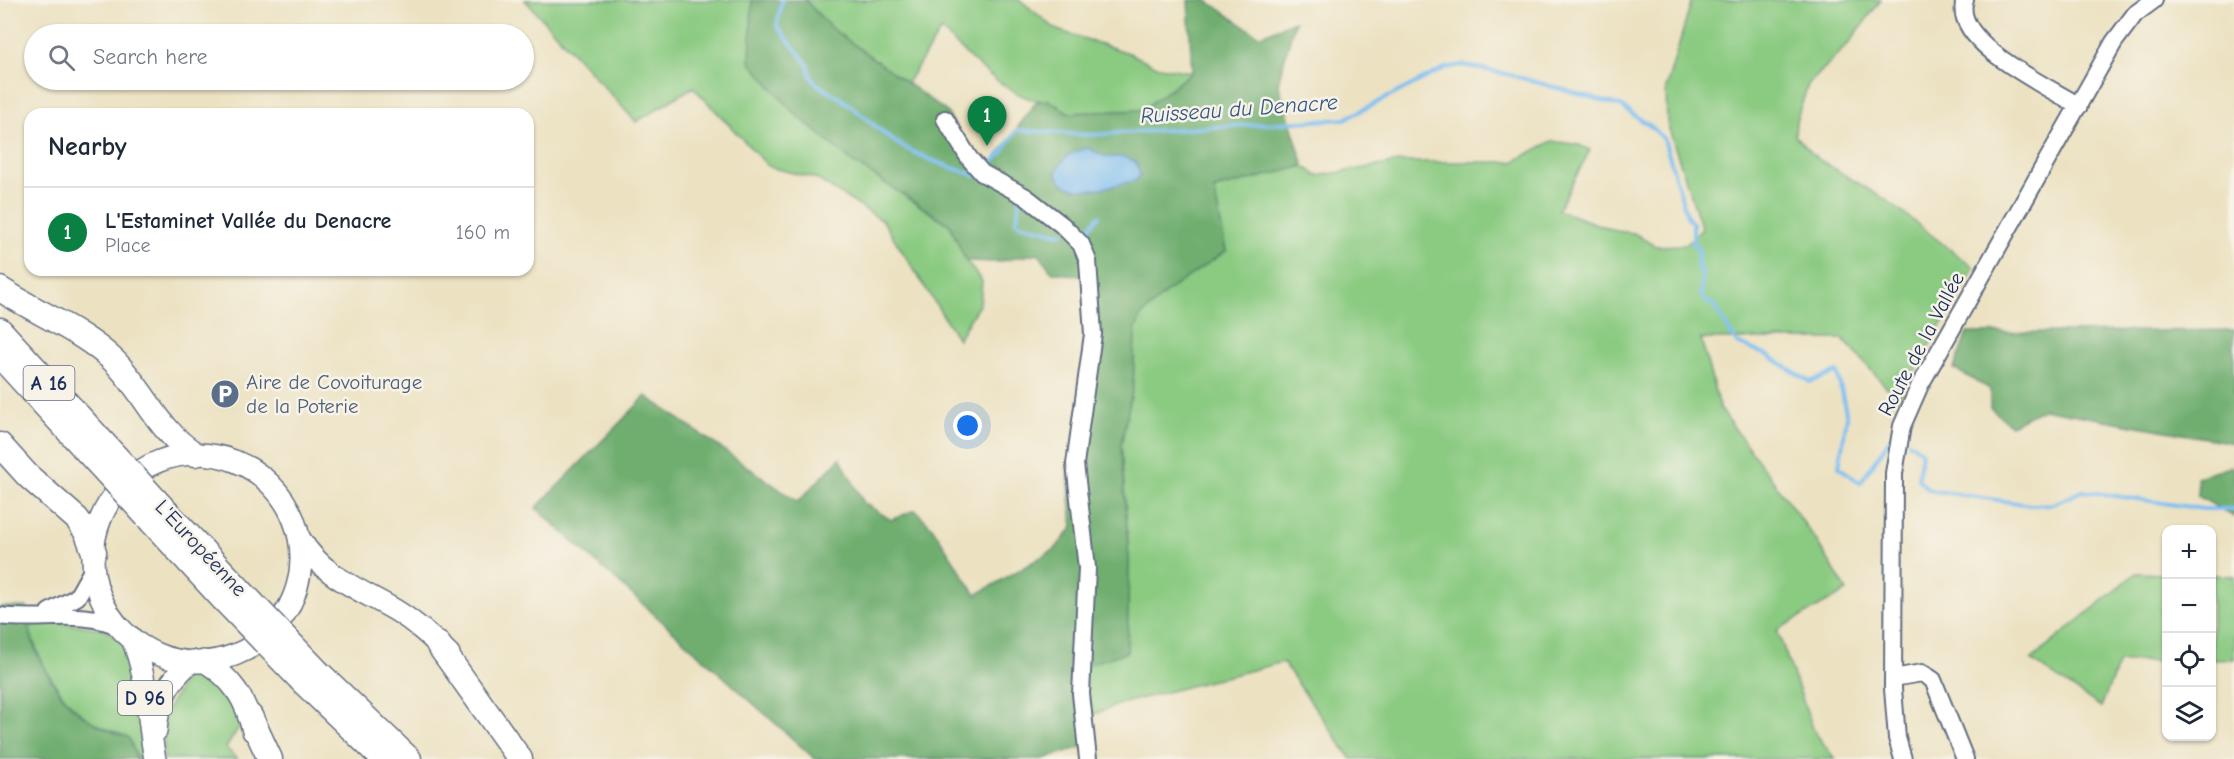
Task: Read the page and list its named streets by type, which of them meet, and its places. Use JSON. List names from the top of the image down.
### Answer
{
  "streets": {
    "highway": ["A 16", "L'Européenne"],
    "main road": ["D 96"],
    "street": ["Route de la Vallée"]
  },
  "water": ["Ruisseau du Denacre"],
  "places": {
    "parking": ["Aire de Covoiturage de la Poterie"]
  },
  "page": {
    "search": "Search here",
    "pins": "1",
    "heading": "Nearby",
    "list": [
      {
        "mark": "1",
        "name": "L'Estaminet Vallée du Denacre",
        "note": "Place",
        "value": "160 m"
      }
    ],
    "map_buttons": ["+", "−"]
  }
}
